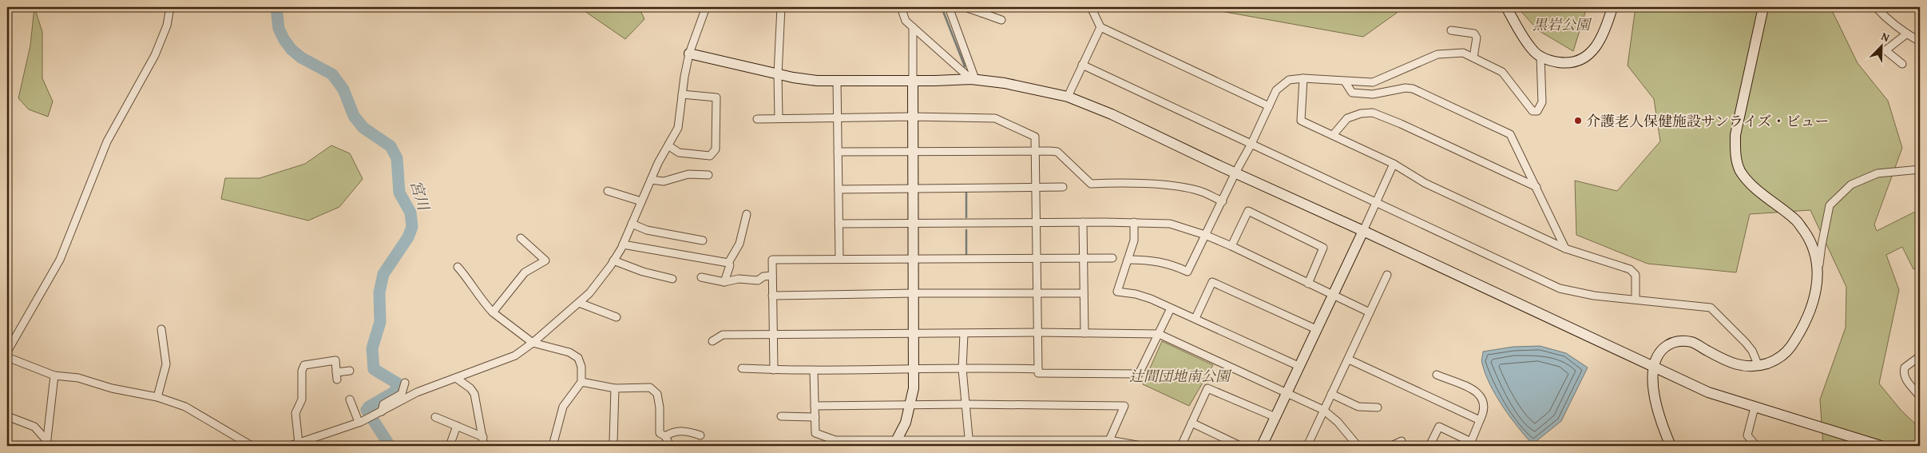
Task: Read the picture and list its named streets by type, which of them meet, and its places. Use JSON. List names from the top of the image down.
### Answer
{
  "water": ["宮川"],
  "parks": ["黒岩公園", "辻間団地南公園"],
  "places": ["介護老人保健施設サンライズ・ビュー"],
  "north": "top right"
}
